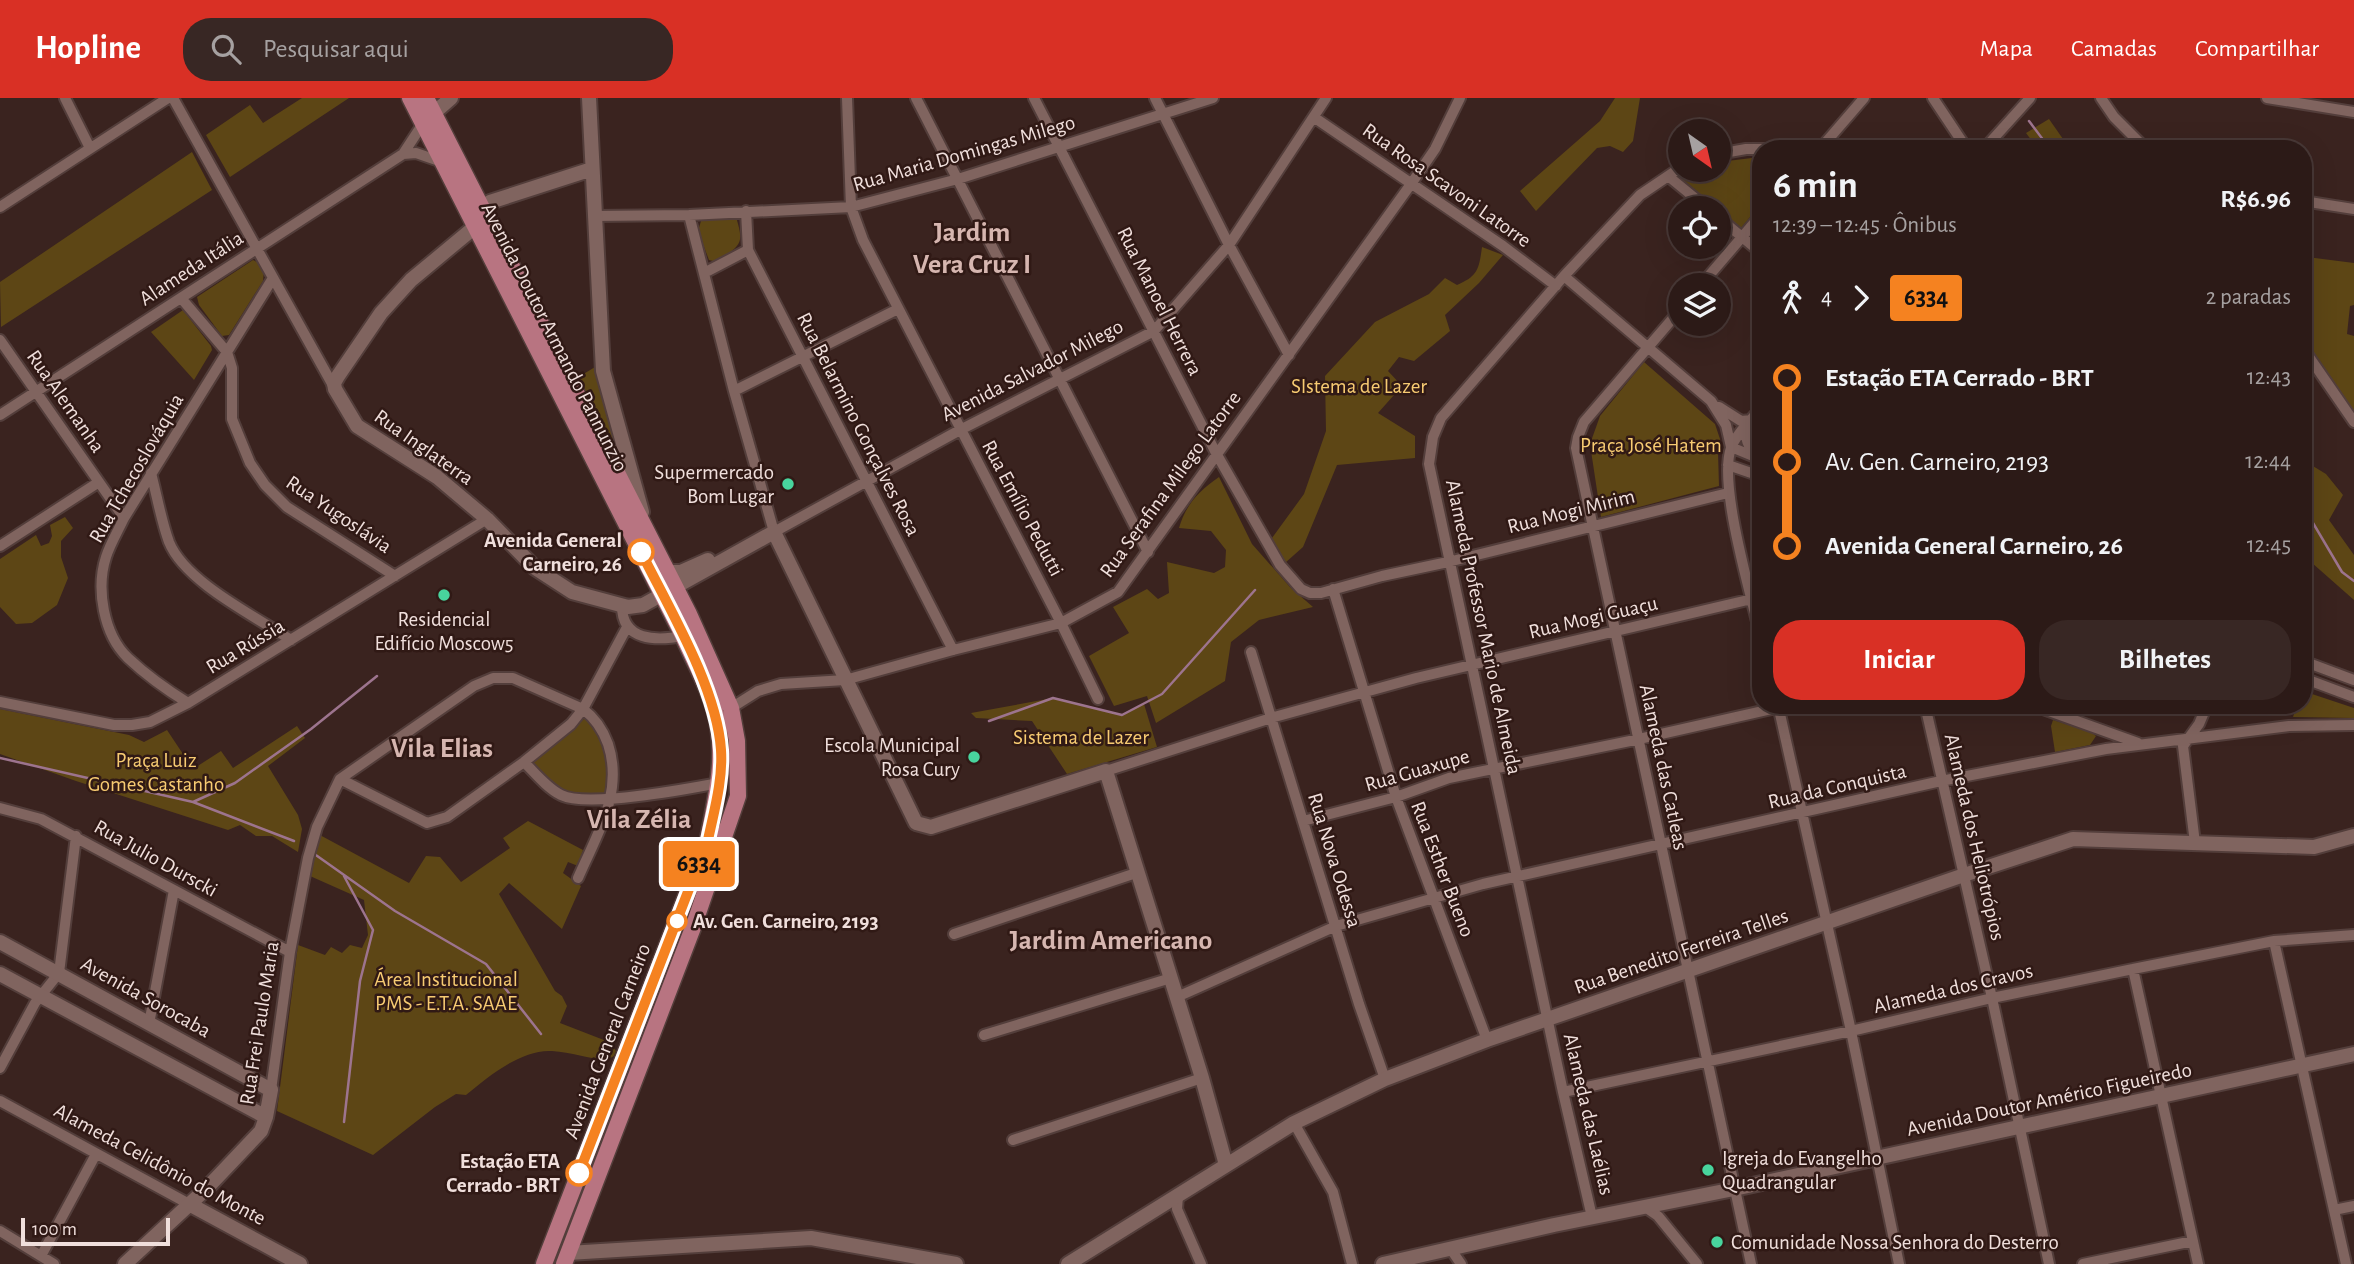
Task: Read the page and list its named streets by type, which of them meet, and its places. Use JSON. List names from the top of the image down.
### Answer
{
  "streets": {
    "main road": [
      "Avenida Doutor Armando Pannunzio",
      "Avenida Salvador Milego",
      "Rua Inglaterra",
      "Rua Benedito Ferreira Telles",
      "Avenida Sorocaba",
      "Rua Frei Paulo Maria",
      "Avenida General Carneiro",
      "Avenida Doutor Américo Figueiredo",
      "Alameda Celidônio do Monte"
    ],
    "street": [
      "Rua Maria Domingas Milego",
      "Rua Rosa Scavoni Latorre",
      "Alameda Itália",
      "Rua Manoel Herrera",
      "Rua Alemanha",
      "Rua Belarmino Gonçalves Rosa",
      "Rua Tchecoslováquia",
      "Rua Serafina Milego Latorre",
      "Rua Emílio Pedutti",
      "Rua Mogi Mirim",
      "Rua Yugoslávia",
      "Rua Mogi Guaçu",
      "Alameda Professor Mario de Almeida",
      "Rua Rússia",
      "Alameda das Catleas",
      "Rua Guaxupe",
      "Rua da Conquista",
      "Alameda dos Heliotrópios",
      "Rua Julio Durscki",
      "Rua Nova Odessa",
      "Rua Esther Bueno",
      "Alameda dos Cravos",
      "Alameda das Laélias"
    ]
  },
  "crossings": [
    ["Rua Maria Domingas Milego", "Rua Manoel Herrera"],
    ["Rua Maria Domingas Milego", "Rua Belarmino Gonçalves Rosa"],
    ["Rua Maria Domingas Milego", "Rua Emílio Pedutti"],
    ["Rua Rosa Scavoni Latorre", "Avenida Salvador Milego"],
    ["Rua Rosa Scavoni Latorre", "Rua Serafina Milego Latorre"],
    ["Rua Rosa Scavoni Latorre", "Alameda Professor Mario de Almeida"],
    ["Alameda Itália", "Avenida Doutor Armando Pannunzio"],
    ["Alameda Itália", "Rua Alemanha"],
    ["Alameda Itália", "Rua Inglaterra"],
    ["Rua Manoel Herrera", "Avenida Salvador Milego"],
    ["Rua Manoel Herrera", "Rua Serafina Milego Latorre"],
    ["Rua Manoel Herrera", "Rua Mogi Mirim"],
    ["Avenida Doutor Armando Pannunzio", "Avenida Salvador Milego"],
    ["Avenida Doutor Armando Pannunzio", "Rua Inglaterra"],
    ["Avenida Doutor Armando Pannunzio", "Avenida General Carneiro"],
    ["Avenida Salvador Milego", "Rua Belarmino Gonçalves Rosa"],
    ["Avenida Salvador Milego", "Rua Inglaterra"],
    ["Avenida Salvador Milego", "Rua Emílio Pedutti"],
    ["Avenida Salvador Milego", "Avenida General Carneiro"],
    ["Rua Alemanha", "Rua Tchecoslováquia"],
    ["Rua Belarmino Gonçalves Rosa", "Rua Serafina Milego Latorre"],
    ["Rua Inglaterra", "Rua Tchecoslováquia"],
    ["Rua Inglaterra", "Rua Rússia"],
    ["Rua Inglaterra", "Avenida General Carneiro"],
    ["Rua Tchecoslováquia", "Rua Yugoslávia"],
    ["Rua Tchecoslováquia", "Rua Rússia"],
    ["Rua Serafina Milego Latorre", "Rua Emílio Pedutti"],
    ["Rua Serafina Milego Latorre", "Avenida General Carneiro"],
    ["Rua Mogi Mirim", "Alameda Professor Mario de Almeida"],
    ["Rua Mogi Mirim", "Alameda das Catleas"],
    ["Rua Mogi Mirim", "Rua Esther Bueno"],
    ["Rua Yugoslávia", "Rua Rússia"],
    ["Rua Mogi Guaçu", "Alameda Professor Mario de Almeida"],
    ["Rua Mogi Guaçu", "Alameda das Catleas"],
    ["Rua Mogi Guaçu", "Rua Nova Odessa"],
    ["Rua Mogi Guaçu", "Rua Esther Bueno"],
    ["Alameda Professor Mario de Almeida", "Rua Guaxupe"],
    ["Alameda Professor Mario de Almeida", "Rua da Conquista"],
    ["Alameda Professor Mario de Almeida", "Rua Benedito Ferreira Telles"],
    ["Alameda Professor Mario de Almeida", "Alameda das Laélias"],
    ["Alameda das Catleas", "Rua Guaxupe"],
    ["Alameda das Catleas", "Rua da Conquista"],
    ["Alameda das Catleas", "Rua Benedito Ferreira Telles"],
    ["Alameda das Catleas", "Alameda dos Cravos"],
    ["Alameda das Catleas", "Avenida Doutor Américo Figueiredo"],
    ["Rua Guaxupe", "Rua Nova Odessa"],
    ["Rua Guaxupe", "Rua Esther Bueno"],
    ["Rua da Conquista", "Alameda dos Heliotrópios"],
    ["Rua da Conquista", "Rua Nova Odessa"],
    ["Rua da Conquista", "Rua Esther Bueno"],
    ["Alameda dos Heliotrópios", "Rua Benedito Ferreira Telles"],
    ["Alameda dos Heliotrópios", "Alameda dos Cravos"],
    ["Alameda dos Heliotrópios", "Avenida Doutor Américo Figueiredo"],
    ["Rua Julio Durscki", "Rua Frei Paulo Maria"],
    ["Rua Nova Odessa", "Rua Benedito Ferreira Telles"],
    ["Rua Esther Bueno", "Rua Benedito Ferreira Telles"],
    ["Rua Benedito Ferreira Telles", "Alameda das Laélias"],
    ["Alameda dos Cravos", "Alameda das Laélias"],
    ["Avenida Sorocaba", "Rua Frei Paulo Maria"],
    ["Rua Frei Paulo Maria", "Alameda Celidônio do Monte"],
    ["Avenida Doutor Américo Figueiredo", "Alameda das Laélias"]
  ],
  "districts": [
    "Jardim Vera Cruz I",
    "Vila Elias",
    "Vila Zélia",
    "Jardim Americano"
  ],
  "parks": [
    "SIstema de Lazer",
    "Praça José Hatem",
    "Sistema de Lazer",
    "Praça Luiz Gomes Castanho",
    "Área Institucional PMS - E.T.A. SAAE"
  ],
  "places": [
    "Supermercado Bom Lugar",
    "Avenida General Carneiro, 26",
    "Residencial Edifício Moscow5",
    "Escola Municipal Rosa Cury",
    "Av. Gen. Carneiro, 2193",
    "Igreja do Evangelho Quadrangular",
    "Estação ETA Cerrado - BRT",
    "Comunidade Nossa Senhora do Desterro"
  ],
  "lines": ["bus line 6334"],
  "scale_bar": "100 m",
  "north": "bottom right",
  "page": {
    "header": "Hopline",
    "search": "Pesquisar aqui",
    "nav": ["Mapa", "Camadas", "Compartilhar"],
    "on_map": "6334",
    "heading": ["6 min", "12:39 – 12:45 · Ônibus", "R$6.96"],
    "legs": ["4", "6334", "2 paradas"],
    "list": [
      {
        "name": "Estação ETA Cerrado - BRT",
        "value": "12:43"
      },
      {
        "name": "Av. Gen. Carneiro, 2193",
        "value": "12:44"
      },
      {
        "name": "Avenida General Carneiro, 26",
        "value": "12:45"
      }
    ],
    "buttons": ["Iniciar", "Bilhetes"],
    "scale": "100 m"
  }
}
